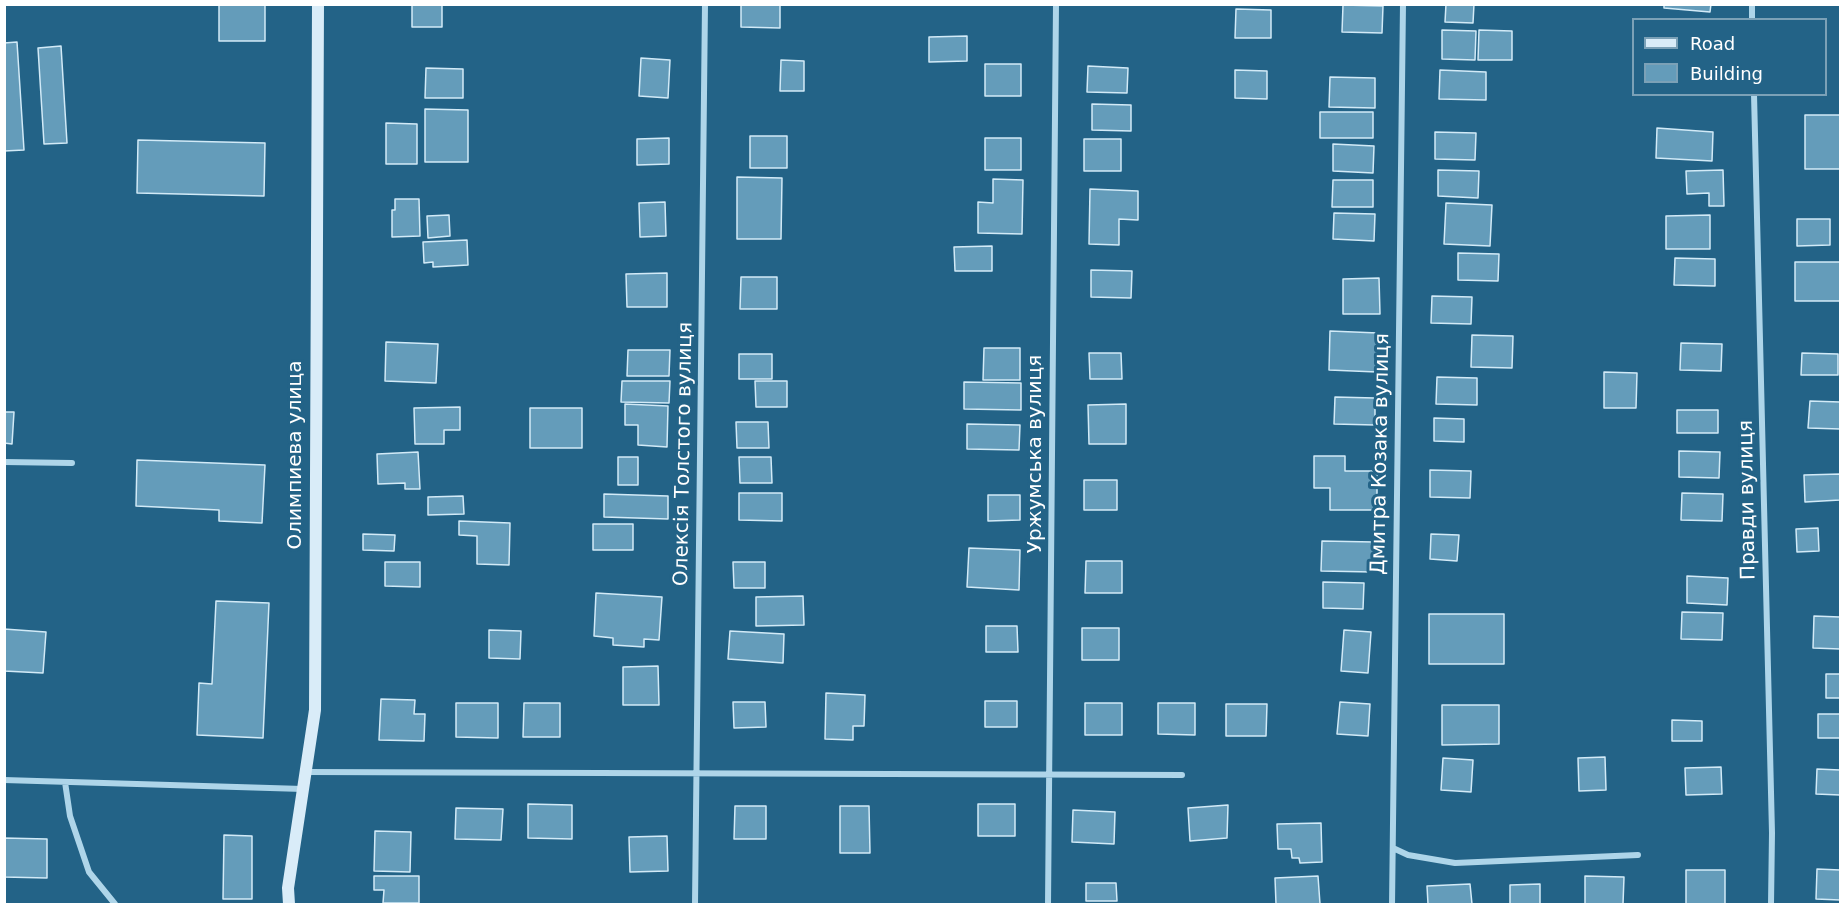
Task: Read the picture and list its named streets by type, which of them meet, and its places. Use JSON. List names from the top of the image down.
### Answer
{
  "streets": {
    "main road": ["Олимпиева улица"],
    "street": [
      "Олексія Толстого вулиця",
      "Уржумська вулиця",
      "Дмитра Козака вулиця",
      "Правди вулиця"
    ]
  },
  "legend": ["Road", "Building"]
}
